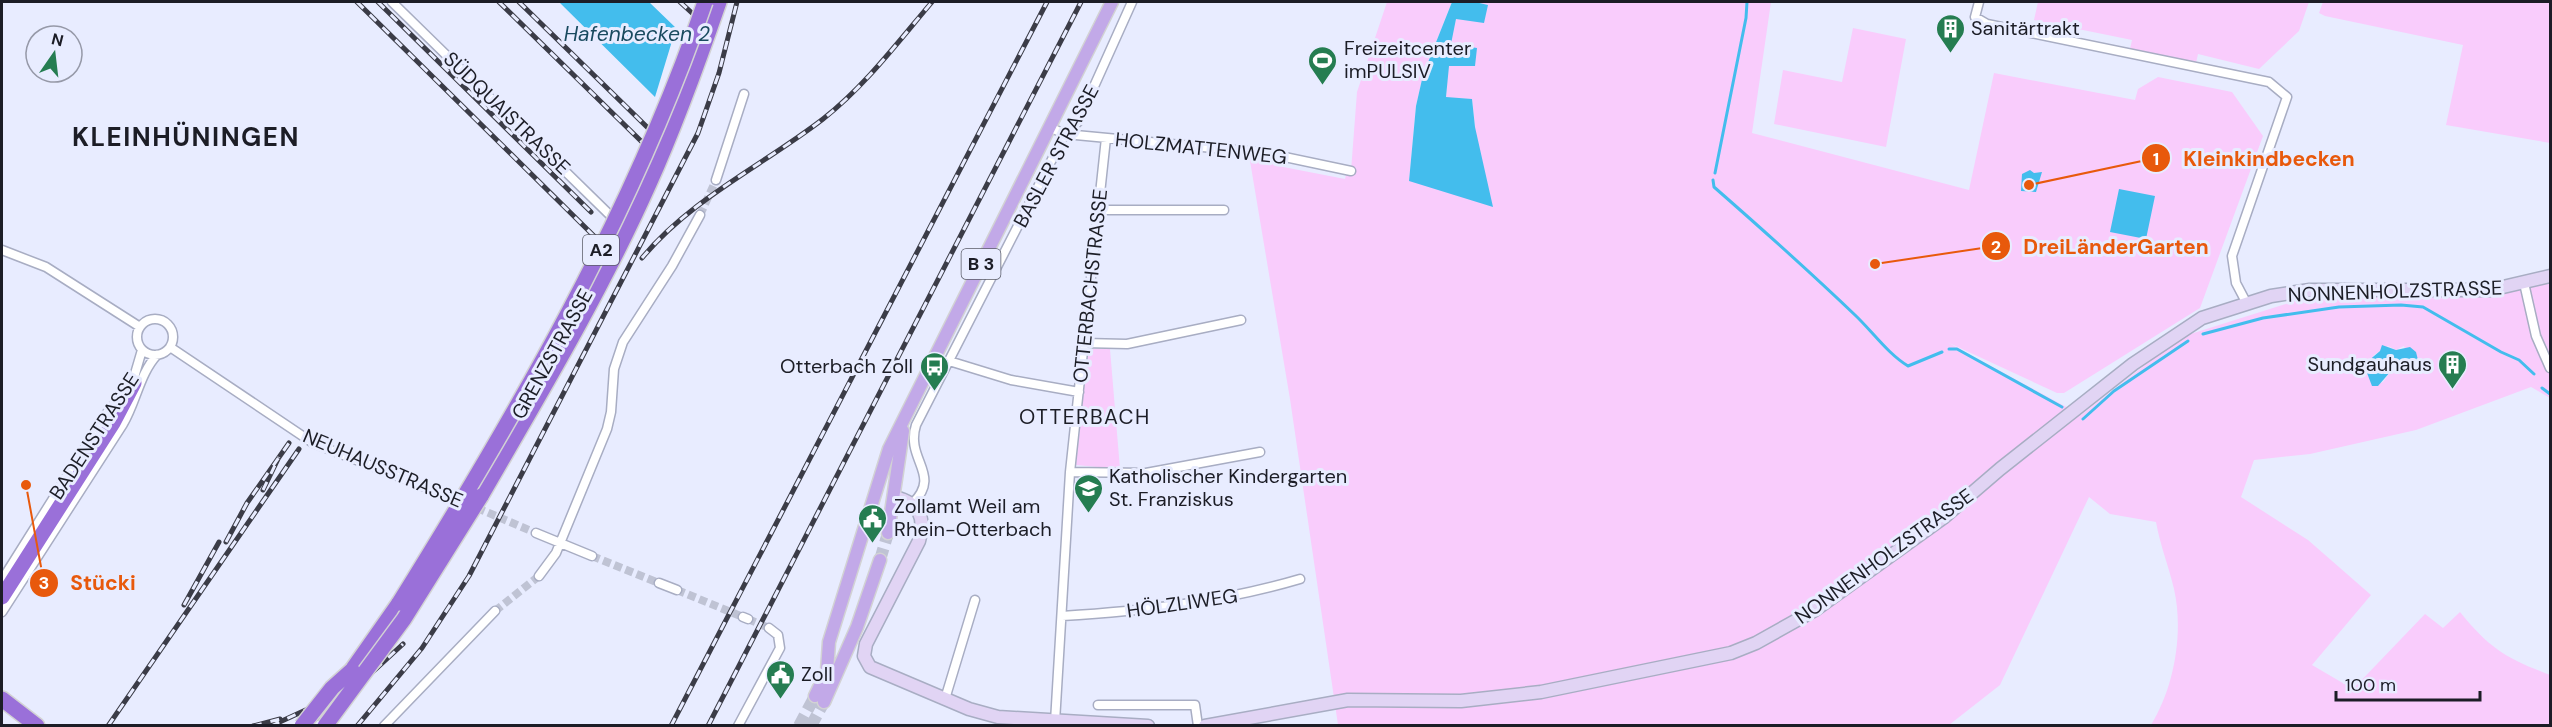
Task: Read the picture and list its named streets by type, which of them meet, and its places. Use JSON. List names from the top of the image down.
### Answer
{
  "streets": {
    "highway": ["A2"],
    "main road": ["B 3"],
    "street": [
      "SÜDQUAISTRASSE",
      "HOLZMATTENWEG",
      "BASLER STRASSE",
      "OTTERBACHSTRASSE",
      "NONNENHOLZSTRASSE",
      "GRENZSTRASSE",
      "BADENSTRASSE",
      "NEUHAUSSTRASSE",
      "HÖLZLIWEG"
    ]
  },
  "crossings": [
    ["SÜDQUAISTRASSE", "GRENZSTRASSE"],
    ["HOLZMATTENWEG", "BASLER STRASSE"],
    ["HOLZMATTENWEG", "B 3"],
    ["HOLZMATTENWEG", "OTTERBACHSTRASSE"],
    ["OTTERBACHSTRASSE", "HÖLZLIWEG"],
    ["GRENZSTRASSE", "NEUHAUSSTRASSE"],
    ["BADENSTRASSE", "NEUHAUSSTRASSE"]
  ],
  "districts": ["KLEINHÜNINGEN", "OTTERBACH"],
  "water": ["Hafenbecken 2"],
  "places": {
    "building": ["Sanitärtrakt", "Sundgauhaus"],
    "sports": ["Freizeitcenter imPULSIV"],
    "other": ["Kleinkindbecken", "DreiLänderGarten", "Stücki"],
    "bus stop": ["Otterbach Zoll"],
    "school or university": ["Katholischer Kindergarten St. Franziskus"],
    "public building": ["Zollamt Weil am Rhein-Otterbach", "Zoll"]
  },
  "scale_bar": "100 m",
  "north": "top"
}
